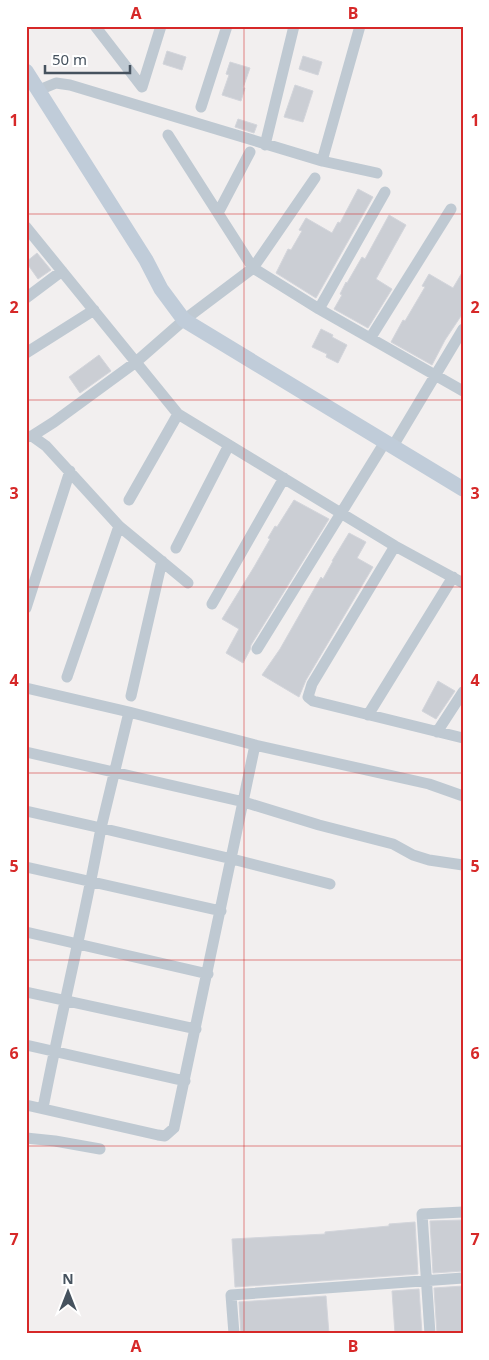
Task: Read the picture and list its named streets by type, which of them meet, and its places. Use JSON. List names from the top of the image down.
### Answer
{
  "scale_bar": "50 m",
  "north": "top",
  "grid": {
    "columns": ["A", "B"],
    "rows": [
      "1",
      "2",
      "3",
      "4",
      "5",
      "6",
      "7"
    ]
  }
}
